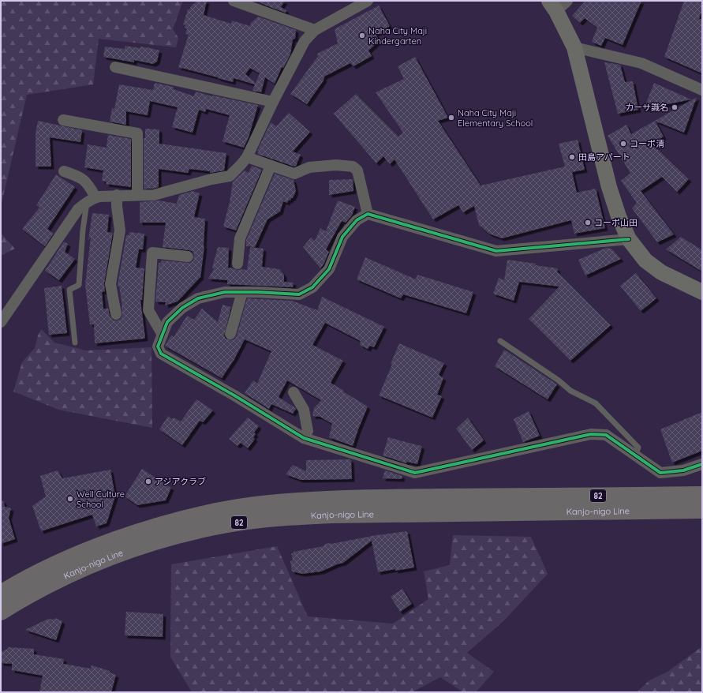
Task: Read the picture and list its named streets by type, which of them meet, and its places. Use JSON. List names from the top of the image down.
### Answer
{
  "streets": {
    "main road": ["82", "Kanjo-nigo Line"]
  },
  "places": [
    "Naha City Maji Kindergarten",
    "カーサ識名",
    "Naha City Maji Elementary School",
    "コーポ清",
    "田島アパート",
    "コーポ山田",
    "アジアクラブ",
    "Well Culture School"
  ]
}
